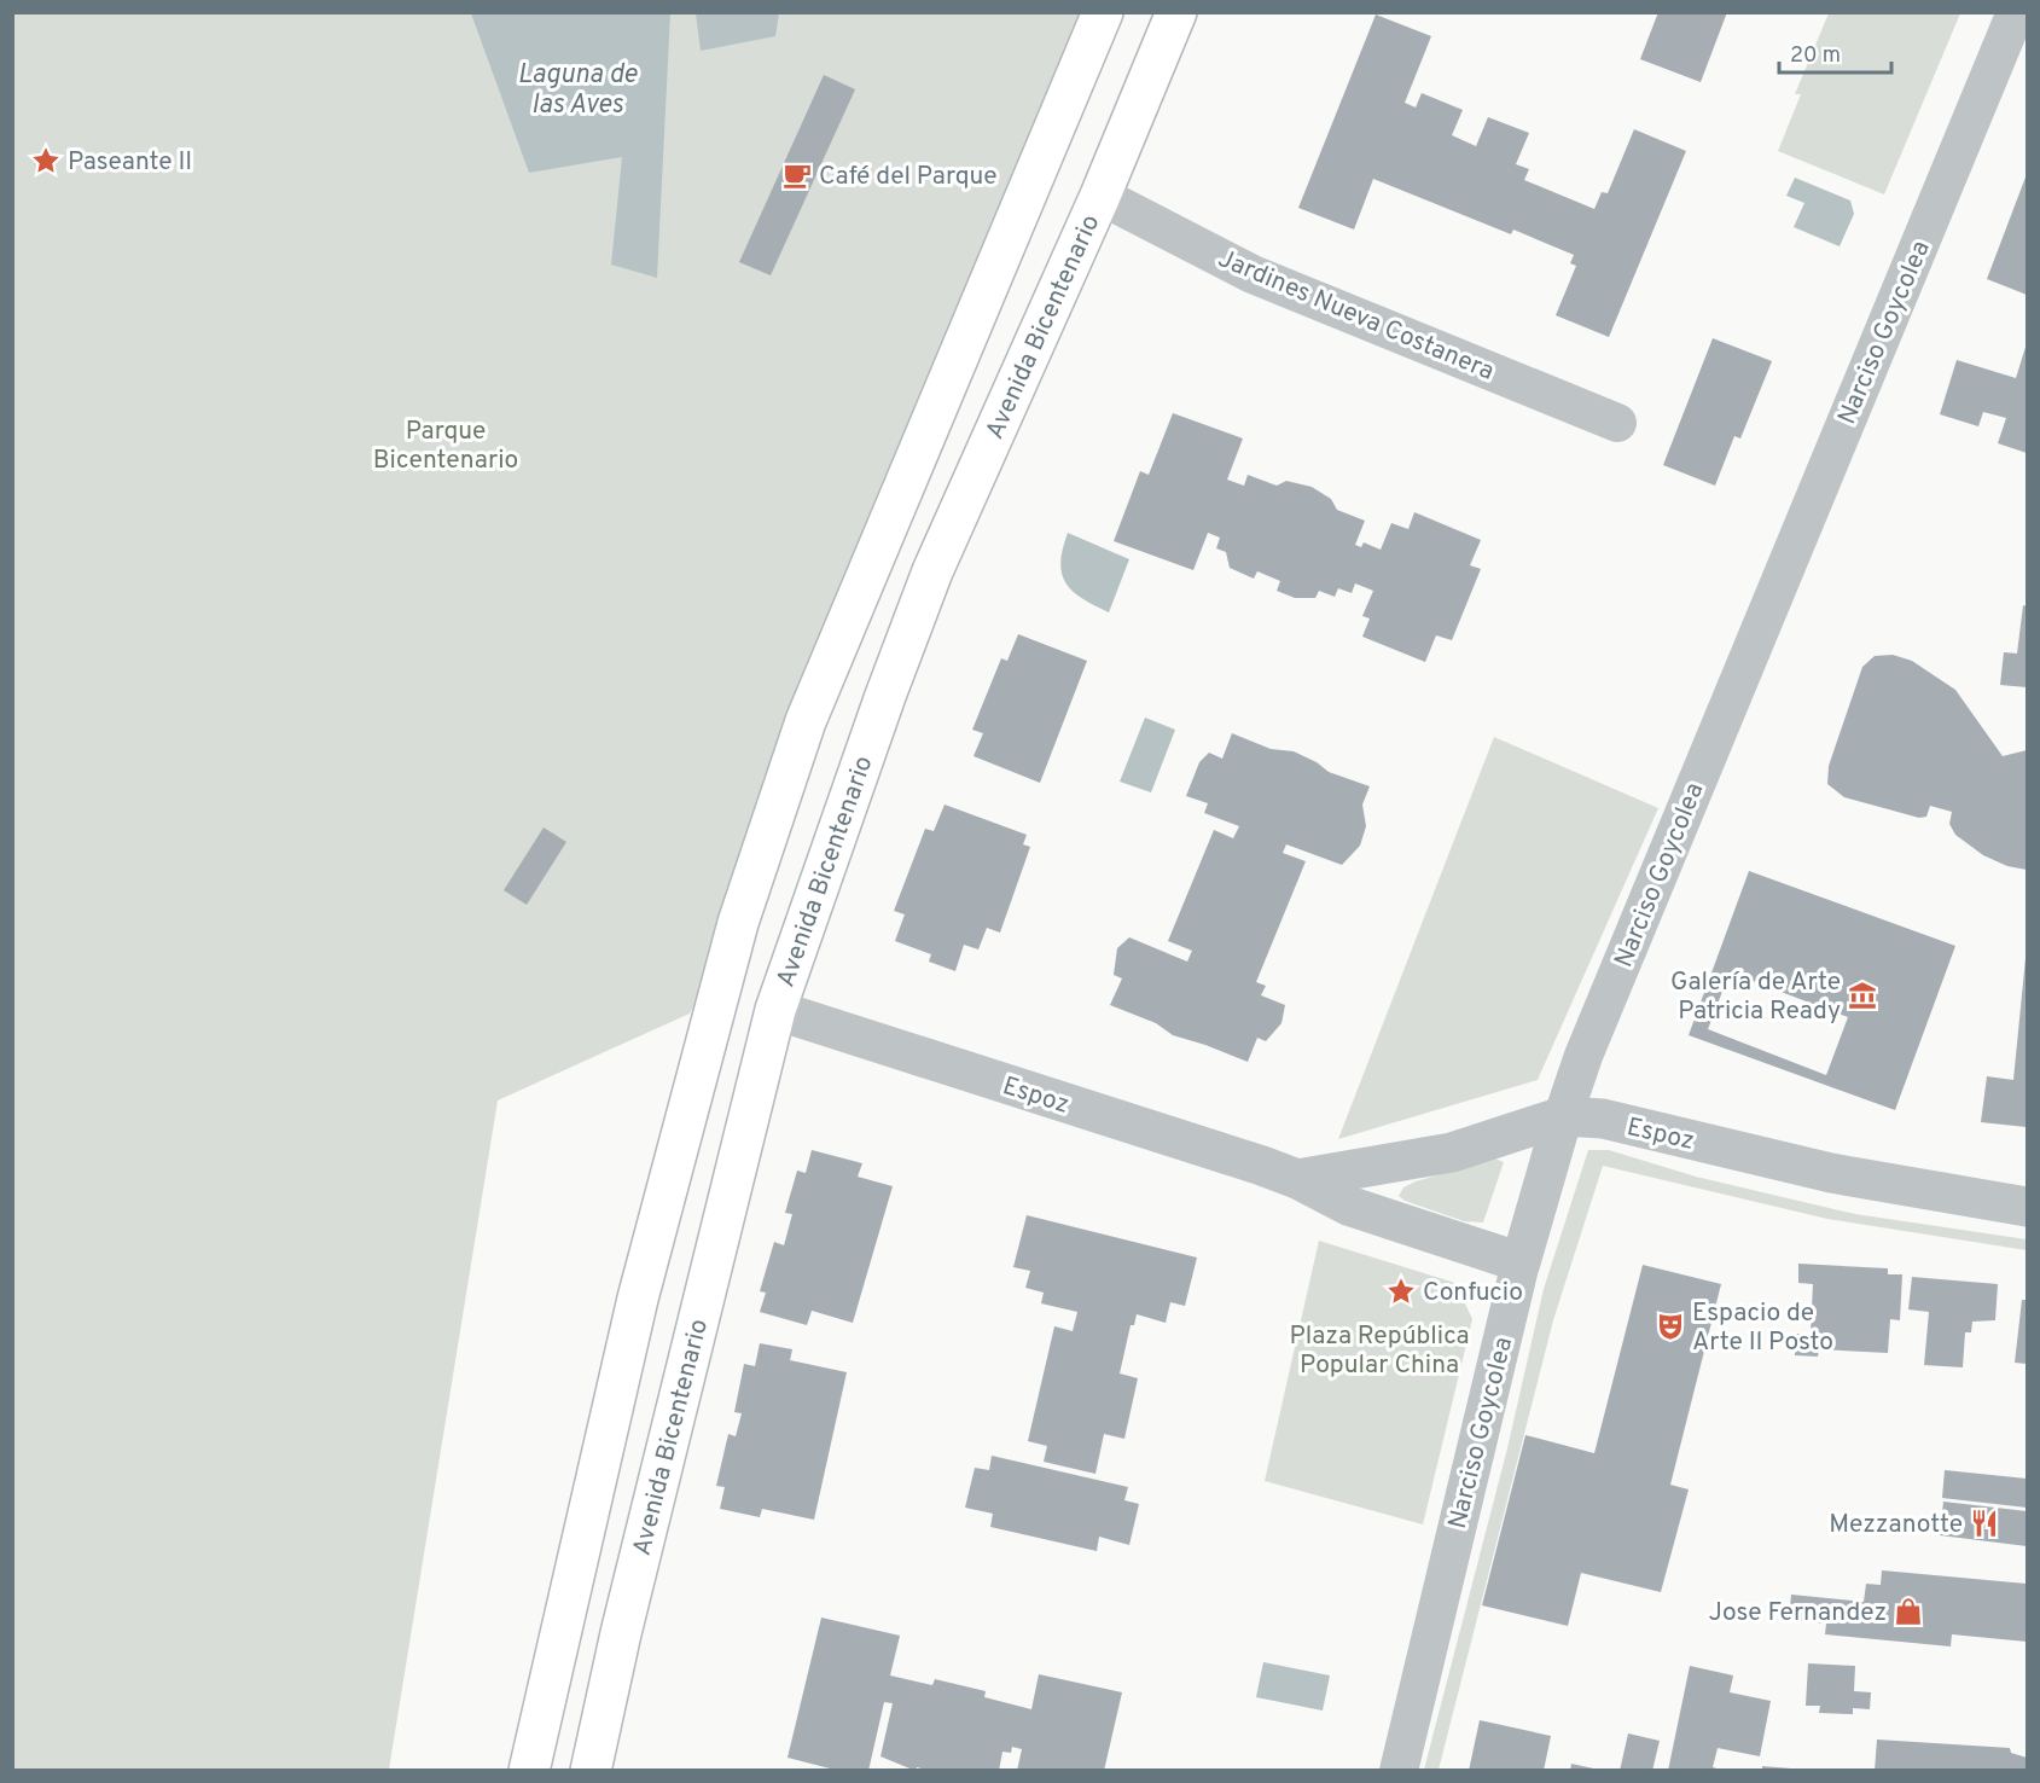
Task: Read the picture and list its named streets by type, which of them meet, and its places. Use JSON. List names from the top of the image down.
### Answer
{
  "streets": {
    "main road": ["Avenida Bicentenario"],
    "street": ["Jardines Nueva Costanera", "Narciso Goycolea", "Espoz"]
  },
  "crossings": [
    ["Jardines Nueva Costanera", "Avenida Bicentenario"],
    ["Avenida Bicentenario", "Espoz"],
    ["Narciso Goycolea", "Espoz"]
  ],
  "water": ["Laguna de las Aves"],
  "parks": ["Parque Bicentenario", "Plaza República Popular China"],
  "places": {
    "place": ["Paseante II", "Confucio"],
    "cafe": ["Café del Parque"],
    "museum": ["Galería de Arte Patricia Ready"],
    "theatre": ["Espacio de Arte Il Posto"],
    "restaurant": ["Mezzanotte"],
    "shop": ["Jose Fernandez"]
  },
  "scale_bar": "20 m"
}
